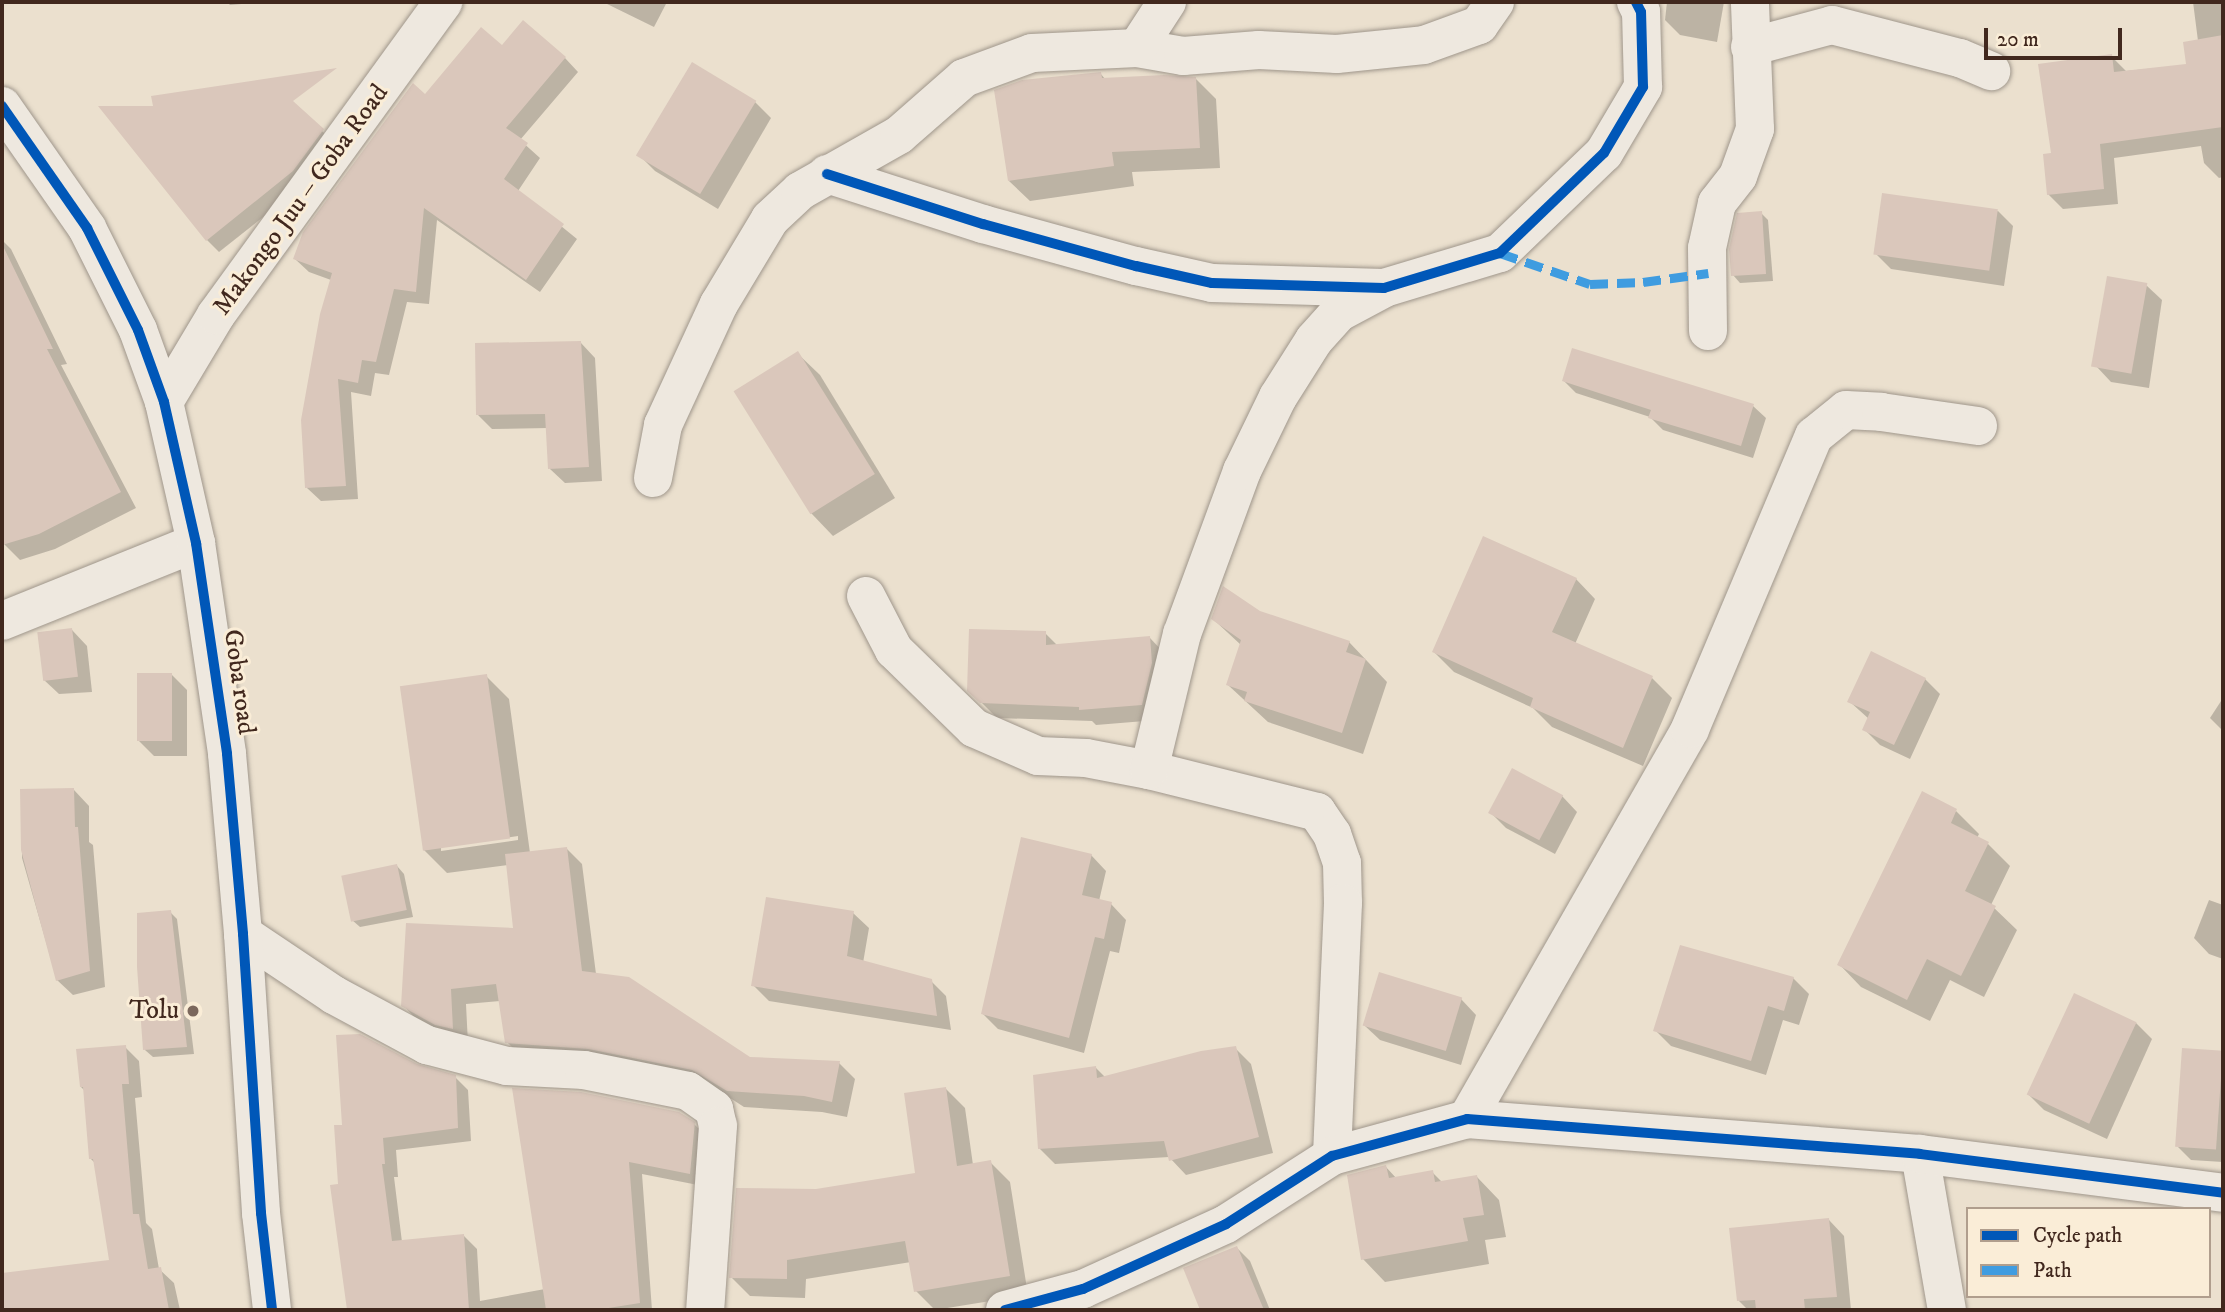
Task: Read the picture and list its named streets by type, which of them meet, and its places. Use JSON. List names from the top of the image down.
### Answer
{
  "streets": {
    "street": ["Makongo Juu – Goba Road", "Goba road"]
  },
  "crossings": [
    ["Makongo Juu – Goba Road", "Goba road"]
  ],
  "places": ["Tolu"],
  "legend": ["Cycle path", "Path"],
  "scale_bar": "20 m"
}
